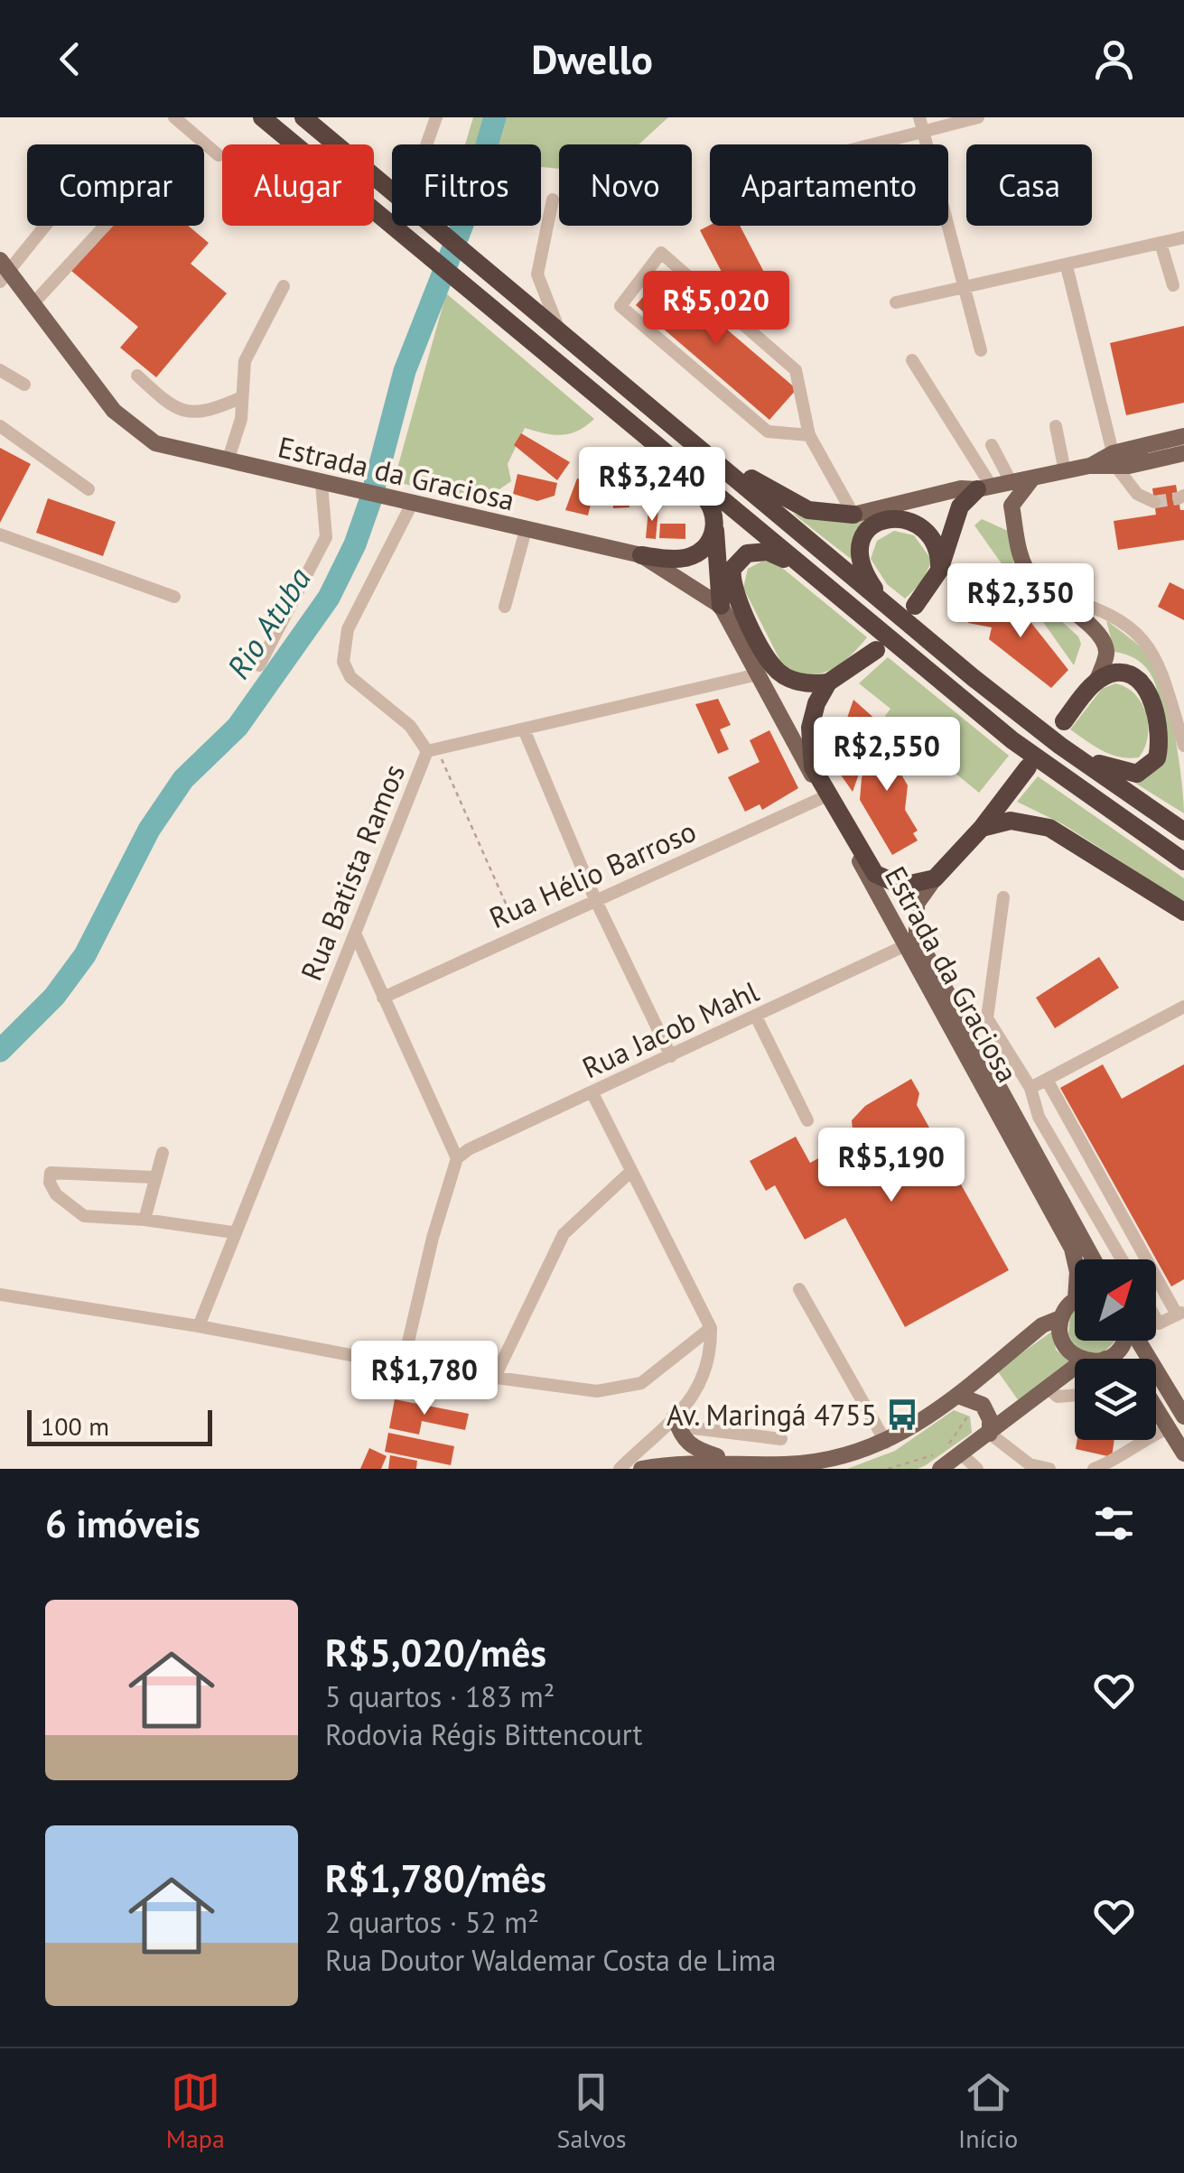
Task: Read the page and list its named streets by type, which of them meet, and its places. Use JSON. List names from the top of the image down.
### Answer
{
  "streets": {
    "main road": ["Estrada da Graciosa"],
    "street": ["Rua Batista Ramos", "Rua Hélio Barroso", "Rua Jacob Mahl"]
  },
  "crossings": [
    ["Estrada da Graciosa", "Rua Batista Ramos"],
    ["Estrada da Graciosa", "Rua Hélio Barroso"],
    ["Estrada da Graciosa", "Rua Jacob Mahl"]
  ],
  "water": ["Rio Atuba"],
  "places": {
    "bus stop": ["Av. Maringá 4755"]
  },
  "scale_bar": "100 m",
  "north": "top right",
  "page": {
    "header": "Dwello",
    "chip": [
      "Comprar",
      "Alugar",
      "Filtros",
      "Novo",
      "Apartamento",
      "Casa"
    ],
    "price": [
      "R$5,020",
      "R$3,240",
      "R$2,350",
      "R$2,550",
      "R$5,190",
      "R$1,780"
    ],
    "scale": "100 m",
    "heading": "6 imóveis",
    "list": [
      {
        "name": "R$5,020/mês",
        "note": "5 quartos · 183 m² · Rodovia Régis Bittencourt"
      },
      {
        "name": "R$1,780/mês",
        "note": "2 quartos · 52 m² · Rua Doutor Waldemar Costa de Lima"
      }
    ],
    "tabs": ["Mapa", "Salvos", "Início"]
  }
}
